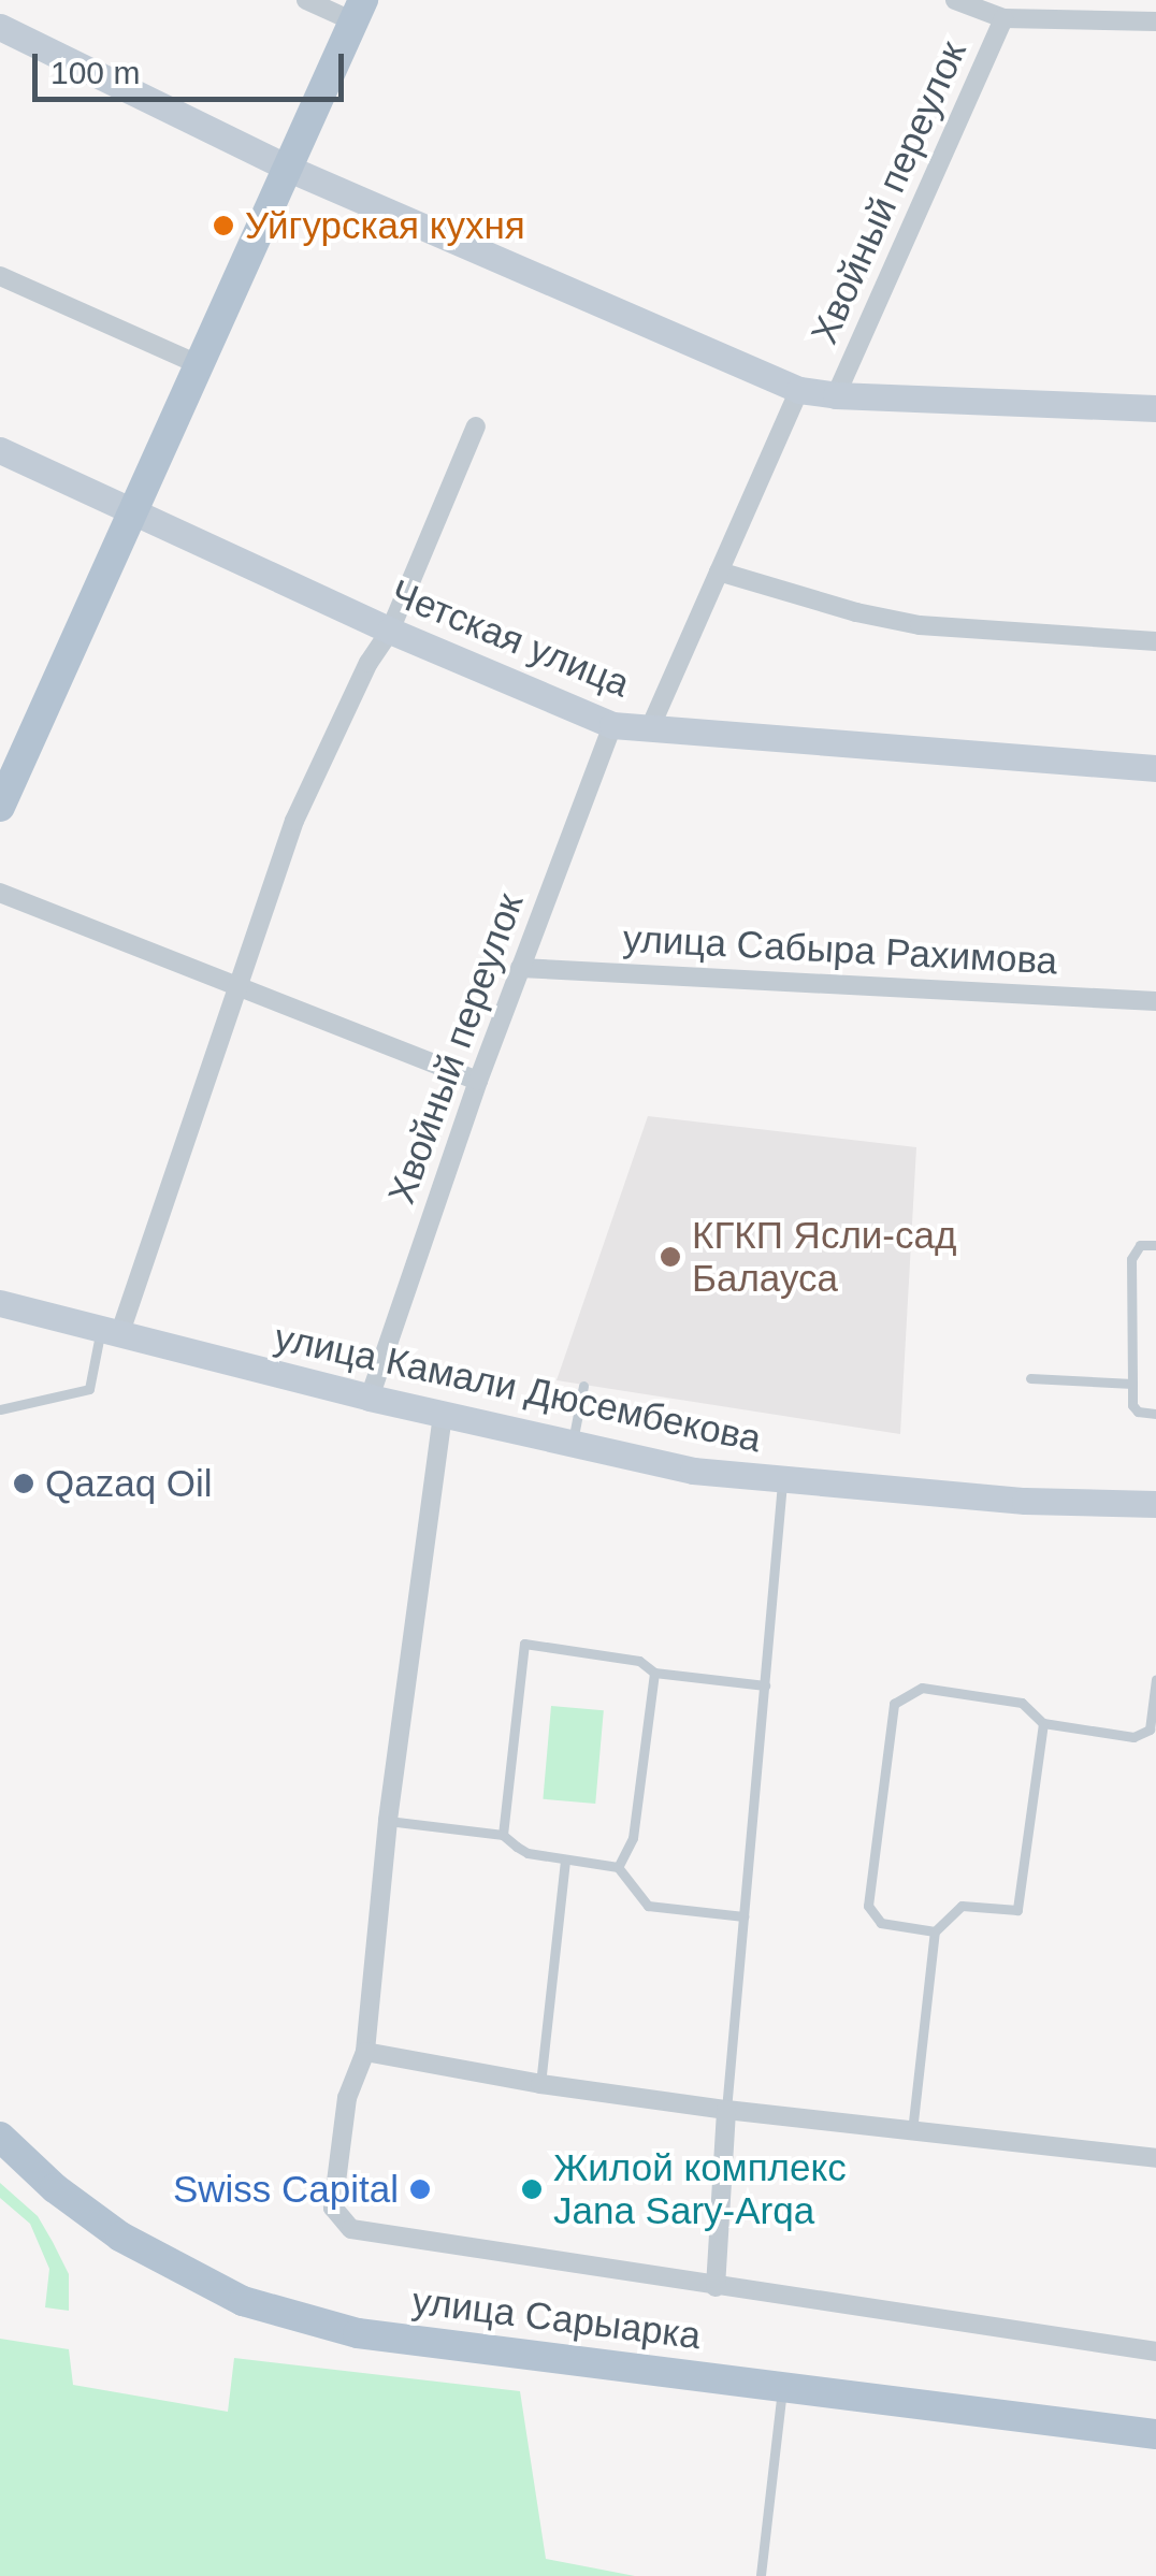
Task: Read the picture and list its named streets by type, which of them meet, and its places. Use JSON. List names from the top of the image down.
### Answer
{
  "streets": {
    "main road": ["улица Сарыарка"],
    "street": [
      "Хвойный переулок",
      "Четская улица",
      "улица Сабыра Рахимова",
      "улица Камали Дюсембекова"
    ]
  },
  "crossings": [
    ["Хвойный переулок", "Четская улица"],
    ["Хвойный переулок", "улица Сабыра Рахимова"],
    ["Хвойный переулок", "улица Камали Дюсембекова"]
  ],
  "places": [
    "Уйгурская кухня",
    "КГКП Ясли-сад Балауса",
    "Qazaq Oil",
    "Swiss Capital",
    "Жилой комплекс Jana Sary-Arqa"
  ],
  "scale_bar": "100 m"
}
